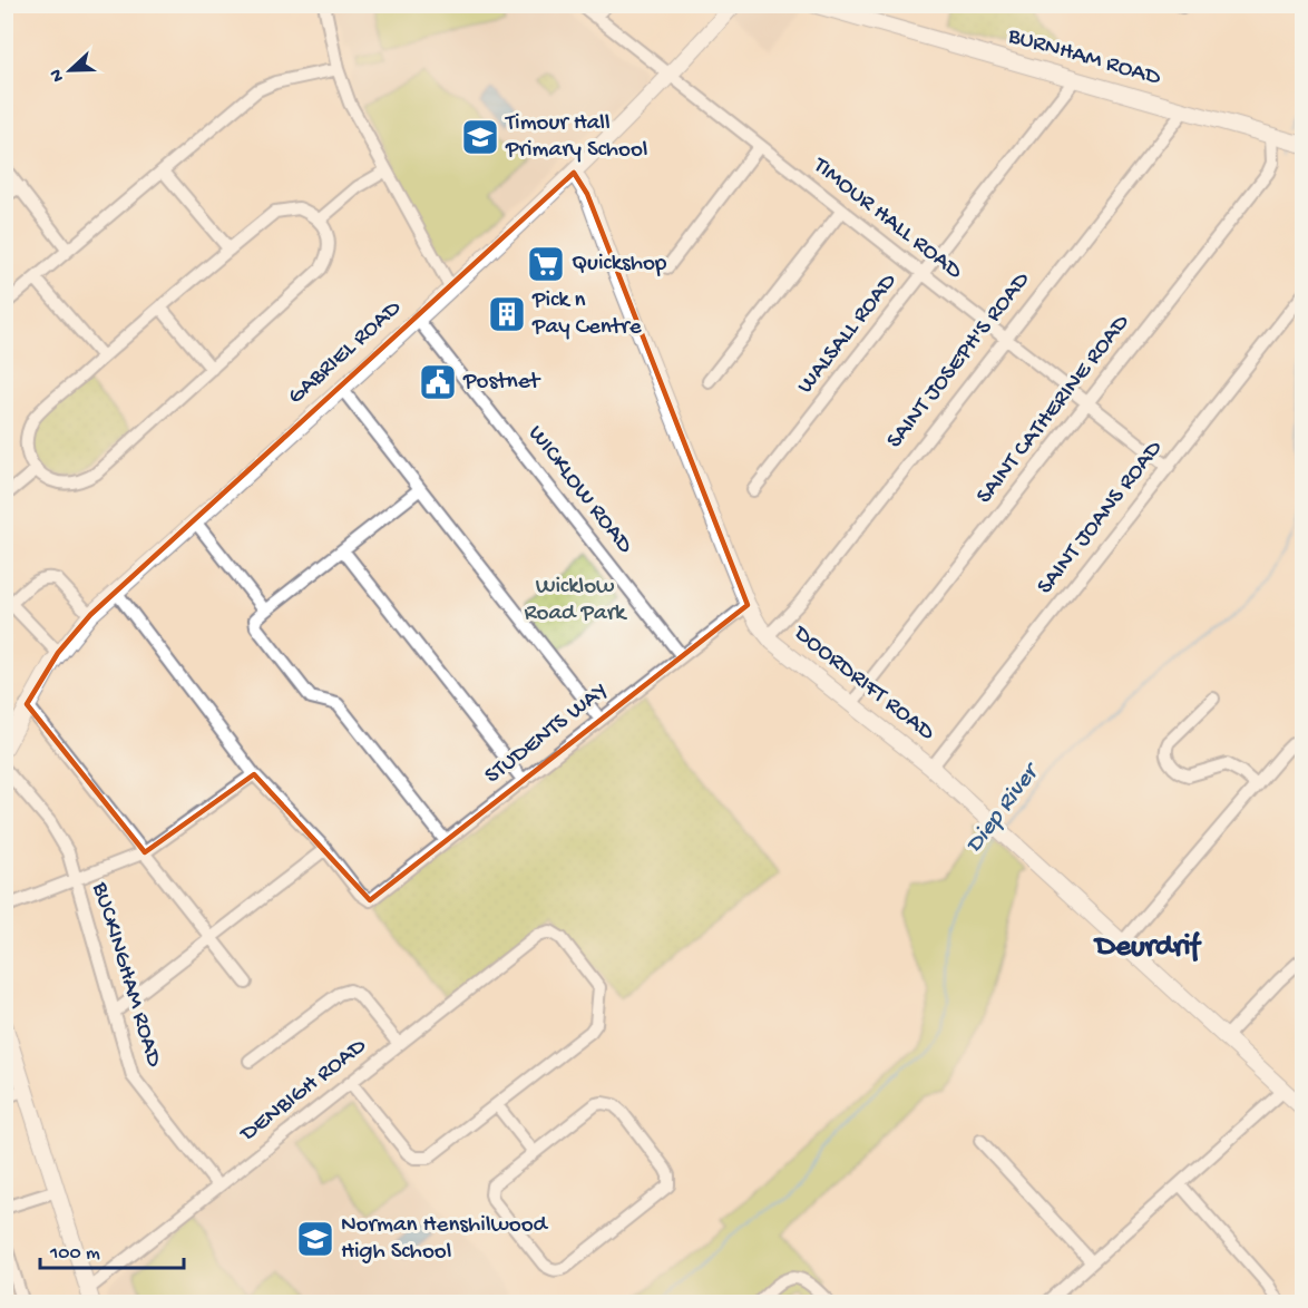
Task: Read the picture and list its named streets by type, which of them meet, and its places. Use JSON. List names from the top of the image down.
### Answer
{
  "streets": {
    "street": [
      "BURNHAM ROAD",
      "TIMOUR HALL ROAD",
      "WALSALL ROAD",
      "GABRIEL ROAD",
      "SAINT JOSEPH'S ROAD",
      "SAINT CATHERINE ROAD",
      "WICKLOW ROAD",
      "SAINT JOANS ROAD",
      "DOORDRIFT ROAD",
      "STUDENTS WAY",
      "BUCKINGHAM ROAD",
      "DENBIGH ROAD"
    ]
  },
  "crossings": [
    ["BURNHAM ROAD", "WALSALL ROAD"],
    ["BURNHAM ROAD", "SAINT JOSEPH'S ROAD"],
    ["BURNHAM ROAD", "SAINT CATHERINE ROAD"],
    ["TIMOUR HALL ROAD", "WALSALL ROAD"],
    ["TIMOUR HALL ROAD", "GABRIEL ROAD"],
    ["TIMOUR HALL ROAD", "SAINT JOSEPH'S ROAD"],
    ["TIMOUR HALL ROAD", "SAINT CATHERINE ROAD"],
    ["TIMOUR HALL ROAD", "SAINT JOANS ROAD"],
    ["GABRIEL ROAD", "WICKLOW ROAD"],
    ["GABRIEL ROAD", "DOORDRIFT ROAD"],
    ["SAINT JOSEPH'S ROAD", "DOORDRIFT ROAD"],
    ["SAINT CATHERINE ROAD", "DOORDRIFT ROAD"],
    ["WICKLOW ROAD", "STUDENTS WAY"],
    ["SAINT JOANS ROAD", "DOORDRIFT ROAD"],
    ["DOORDRIFT ROAD", "STUDENTS WAY"],
    ["BUCKINGHAM ROAD", "DENBIGH ROAD"]
  ],
  "districts": ["Deurdrif"],
  "water": ["Diep River"],
  "parks": ["Wicklow Road Park"],
  "places": {
    "school or university": ["Timour Hall Primary School", "Norman Henshilwood High School"],
    "supermarket": ["Quickshop"],
    "building": ["Pick n Pay Centre"],
    "public building": ["Postnet"]
  },
  "scale_bar": "100 m",
  "north": "left"
}
